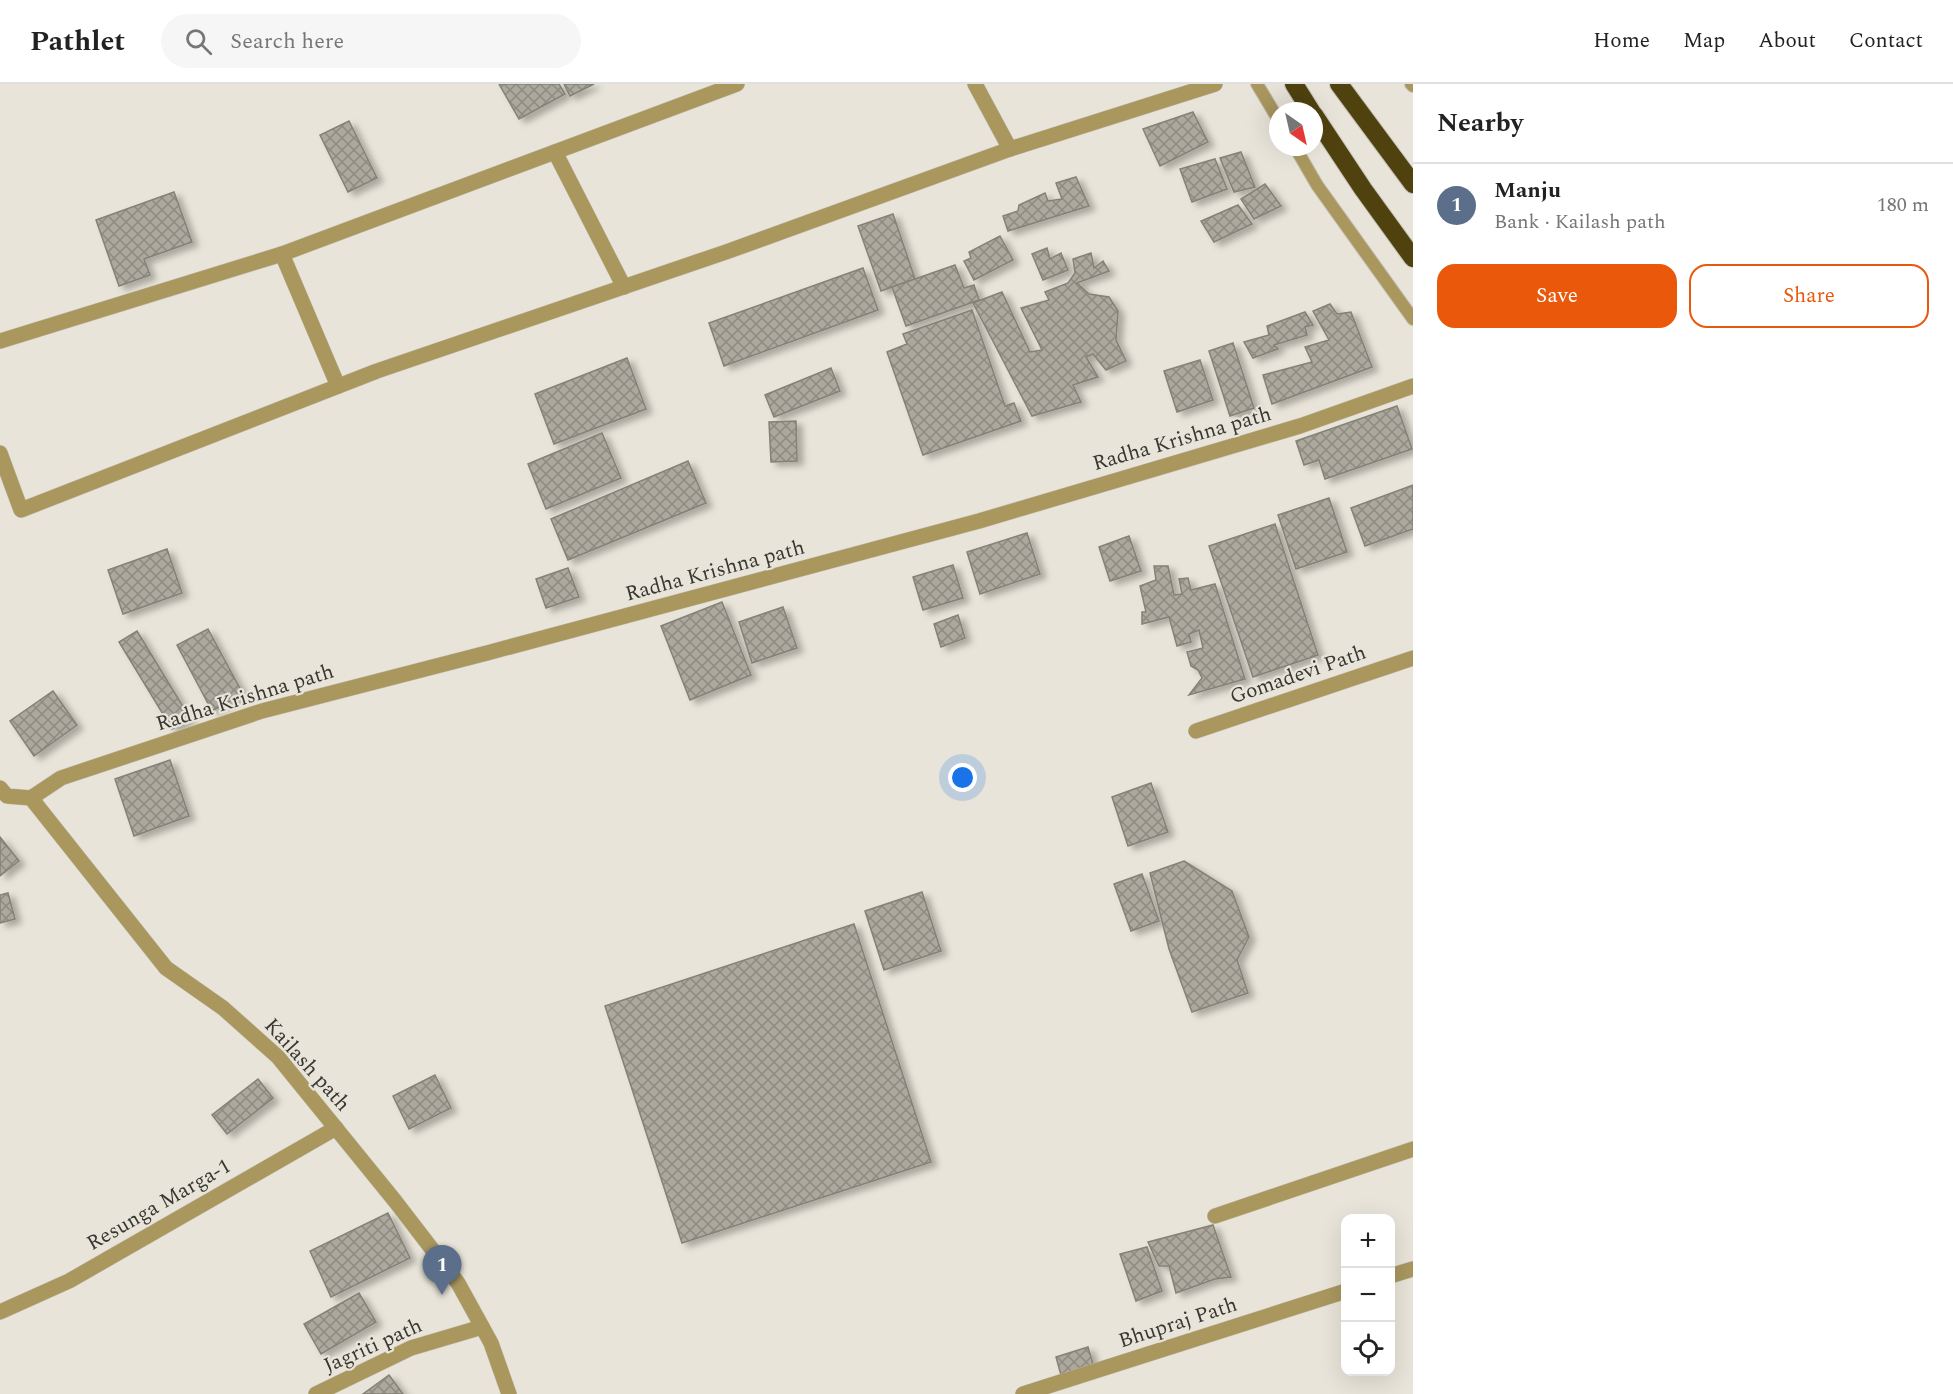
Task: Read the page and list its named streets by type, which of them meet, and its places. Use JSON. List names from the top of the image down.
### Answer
{
  "streets": {
    "street": [
      "Radha Krishna path",
      "Gomadevi Path",
      "Kailash path",
      "Resunga Marga-1",
      "Bhupraj Path",
      "Jagriti path"
    ]
  },
  "crossings": [
    ["Radha Krishna path", "Kailash path"],
    ["Kailash path", "Resunga Marga-1"],
    ["Kailash path", "Jagriti path"]
  ],
  "north": "bottom right",
  "page": {
    "header": "Pathlet",
    "search": "Search here",
    "nav": [
      "Home",
      "Map",
      "About",
      "Contact"
    ],
    "heading": "Nearby",
    "list": [
      {
        "mark": "1",
        "name": "Manju",
        "note": "Bank · Kailash path",
        "value": "180 m"
      }
    ],
    "buttons": ["Save", "Share"],
    "map_buttons": ["+", "−"],
    "pins": "1"
  }
}
